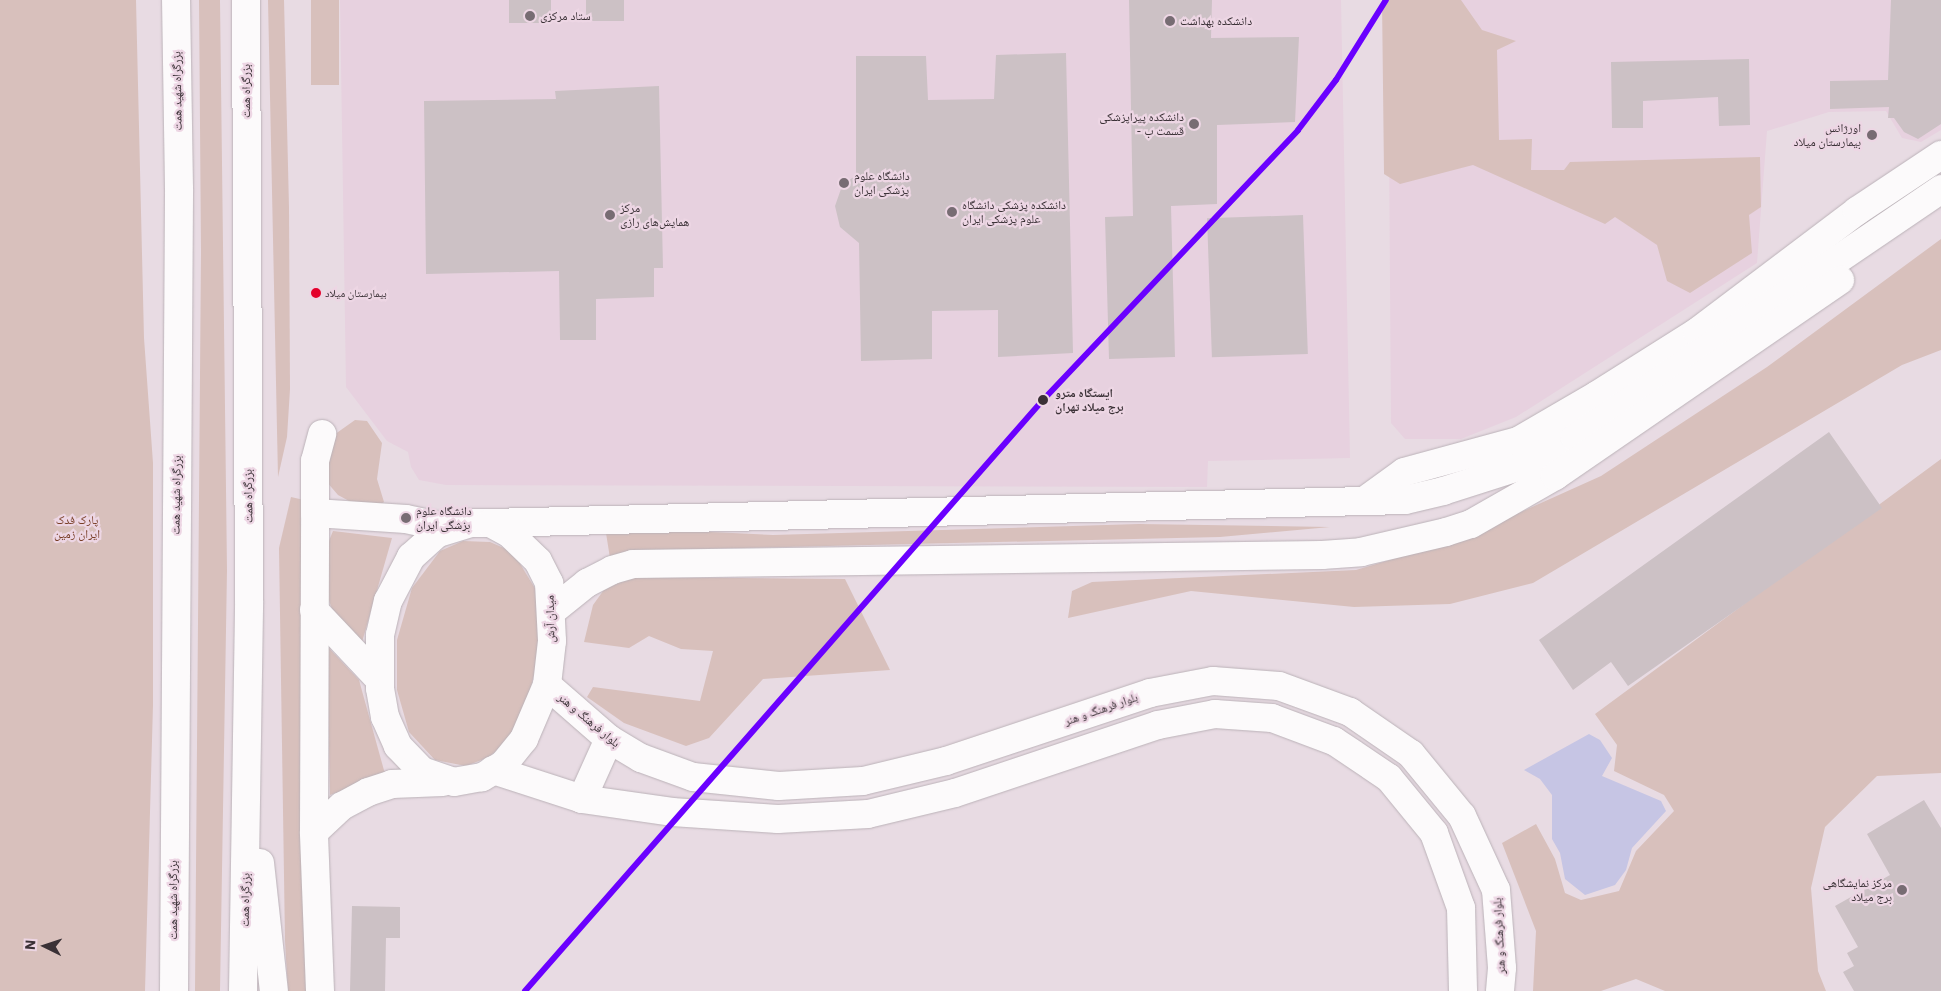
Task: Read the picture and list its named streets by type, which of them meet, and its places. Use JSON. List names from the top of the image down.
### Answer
{
  "streets": {
    "main road": [
      "بزرگراه شهید همت",
      "بزرگراه همت",
      "میدان آرش",
      "بلوار فرهنگ و هنر"
    ]
  },
  "crossings": [
    ["میدان آرش", "بلوار فرهنگ و هنر"]
  ],
  "parks": ["پارک فدک ایران زمین"],
  "places": [
    "ستاد مرکزی",
    "دانشکده بهداشت",
    "دانشکده پیراپزشکی - قسمت ب",
    "اورژانس بیمارستان میلاد",
    "دانشگاه علوم پزشکی ایران",
    "دانشکده پزشکی دانشگاه علوم پزشکی ایران",
    "مرکز همایش‌های رازی",
    "بیمارستان میلاد",
    "ایستگاه مترو برج میلاد تهران",
    "دانشگاه علوم بزشگى ايران",
    "مرکز نمایشگاهی برج میلاد"
  ],
  "north": "left"
}
